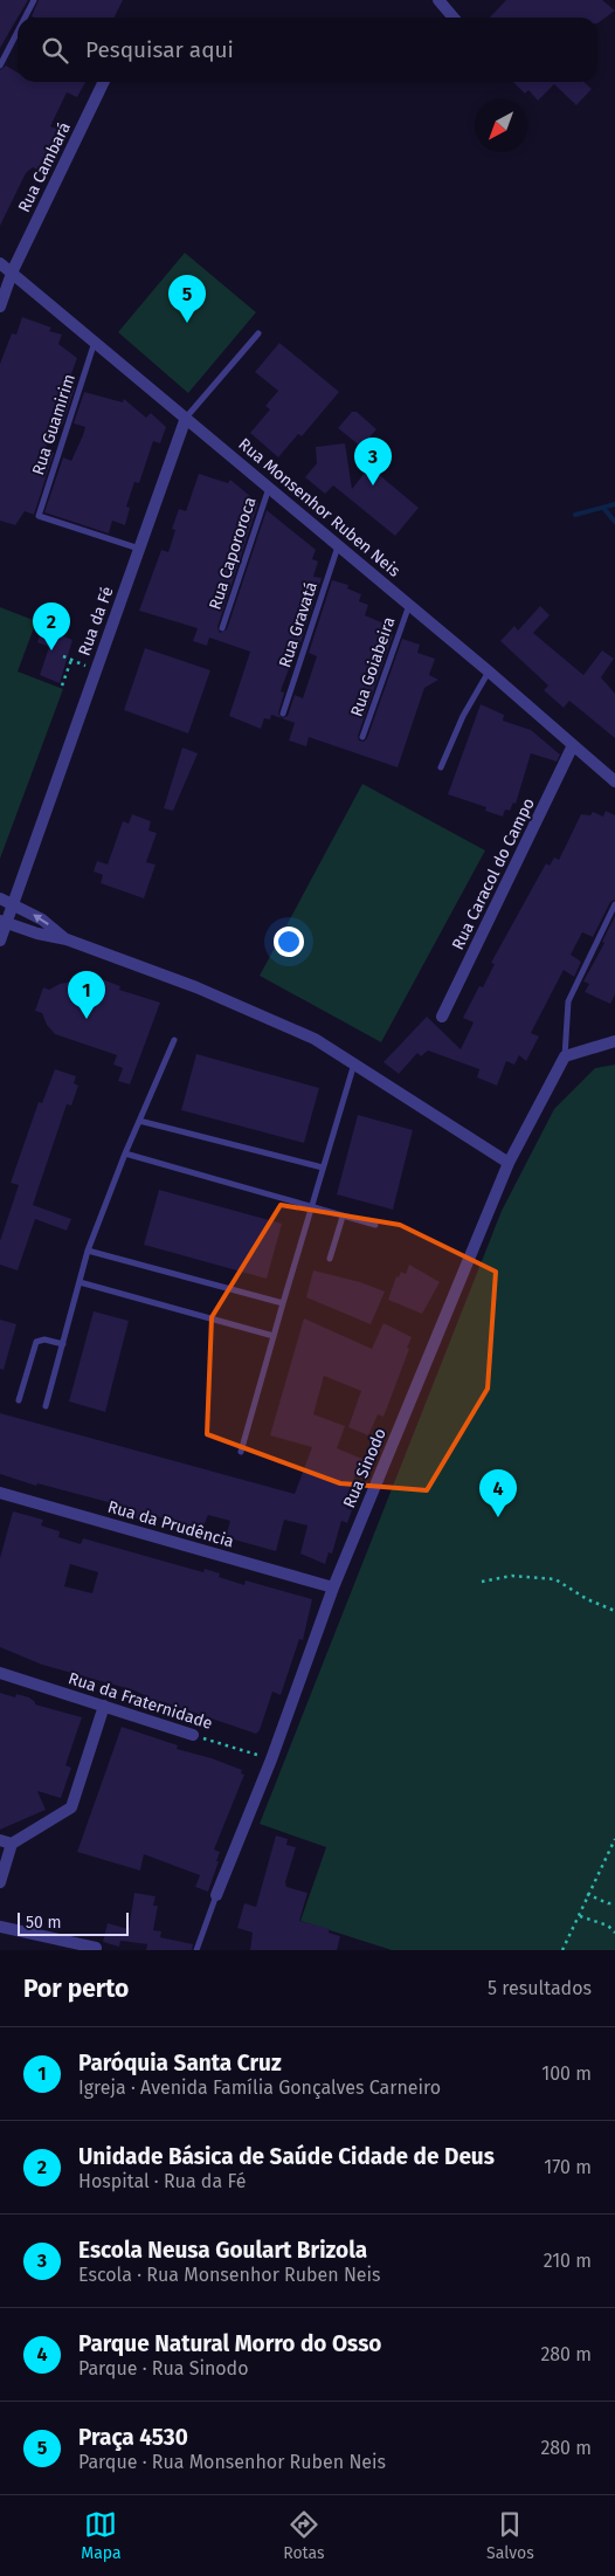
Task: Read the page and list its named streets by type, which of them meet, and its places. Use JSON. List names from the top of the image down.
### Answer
{
  "streets": {
    "street": [
      "Rua Cambará",
      "Rua Monsenhor Ruben Neis",
      "Rua da Fé",
      "Rua Caracol do Campo",
      "Rua Sinodo",
      "Rua da Prudência",
      "Rua da Fraternidade"
    ],
    "lane": [
      "Rua Guamirim",
      "Rua Capororoca",
      "Rua Gravatá",
      "Rua Goiabeira"
    ]
  },
  "crossings": [
    ["Rua Cambará", "Rua Monsenhor Ruben Neis"],
    ["Rua Guamirim", "Rua Monsenhor Ruben Neis"],
    ["Rua Guamirim", "Rua da Fé"],
    ["Rua Monsenhor Ruben Neis", "Rua Capororoca"],
    ["Rua Monsenhor Ruben Neis", "Rua da Fé"],
    ["Rua Monsenhor Ruben Neis", "Rua Gravatá"],
    ["Rua Monsenhor Ruben Neis", "Rua Goiabeira"],
    ["Rua Monsenhor Ruben Neis", "Rua Caracol do Campo"],
    ["Rua Sinodo", "Rua da Prudência"],
    ["Rua Sinodo", "Rua da Fraternidade"]
  ],
  "scale_bar": "50 m",
  "north": "bottom left",
  "page": {
    "search": "Pesquisar aqui",
    "pins": [
      "5",
      "3",
      "2",
      "1",
      "4"
    ],
    "scale": "50 m",
    "heading": ["Por perto", "5 resultados"],
    "list": [
      {
        "mark": "1",
        "name": "Paróquia Santa Cruz",
        "note": "Igreja · Avenida Família Gonçalves Carneiro",
        "value": "100 m"
      },
      {
        "mark": "2",
        "name": "Unidade Básica de Saúde Cidade de Deus",
        "note": "Hospital · Rua da Fé",
        "value": "170 m"
      },
      {
        "mark": "3",
        "name": "Escola Neusa Goulart Brizola",
        "note": "Escola · Rua Monsenhor Ruben Neis",
        "value": "210 m"
      },
      {
        "mark": "4",
        "name": "Parque Natural Morro do Osso",
        "note": "Parque · Rua Sinodo",
        "value": "280 m"
      },
      {
        "mark": "5",
        "name": "Praça 4530",
        "note": "Parque · Rua Monsenhor Ruben Neis",
        "value": "280 m"
      }
    ],
    "nav": ["Mapa", "Rotas", "Salvos"]
  }
}
